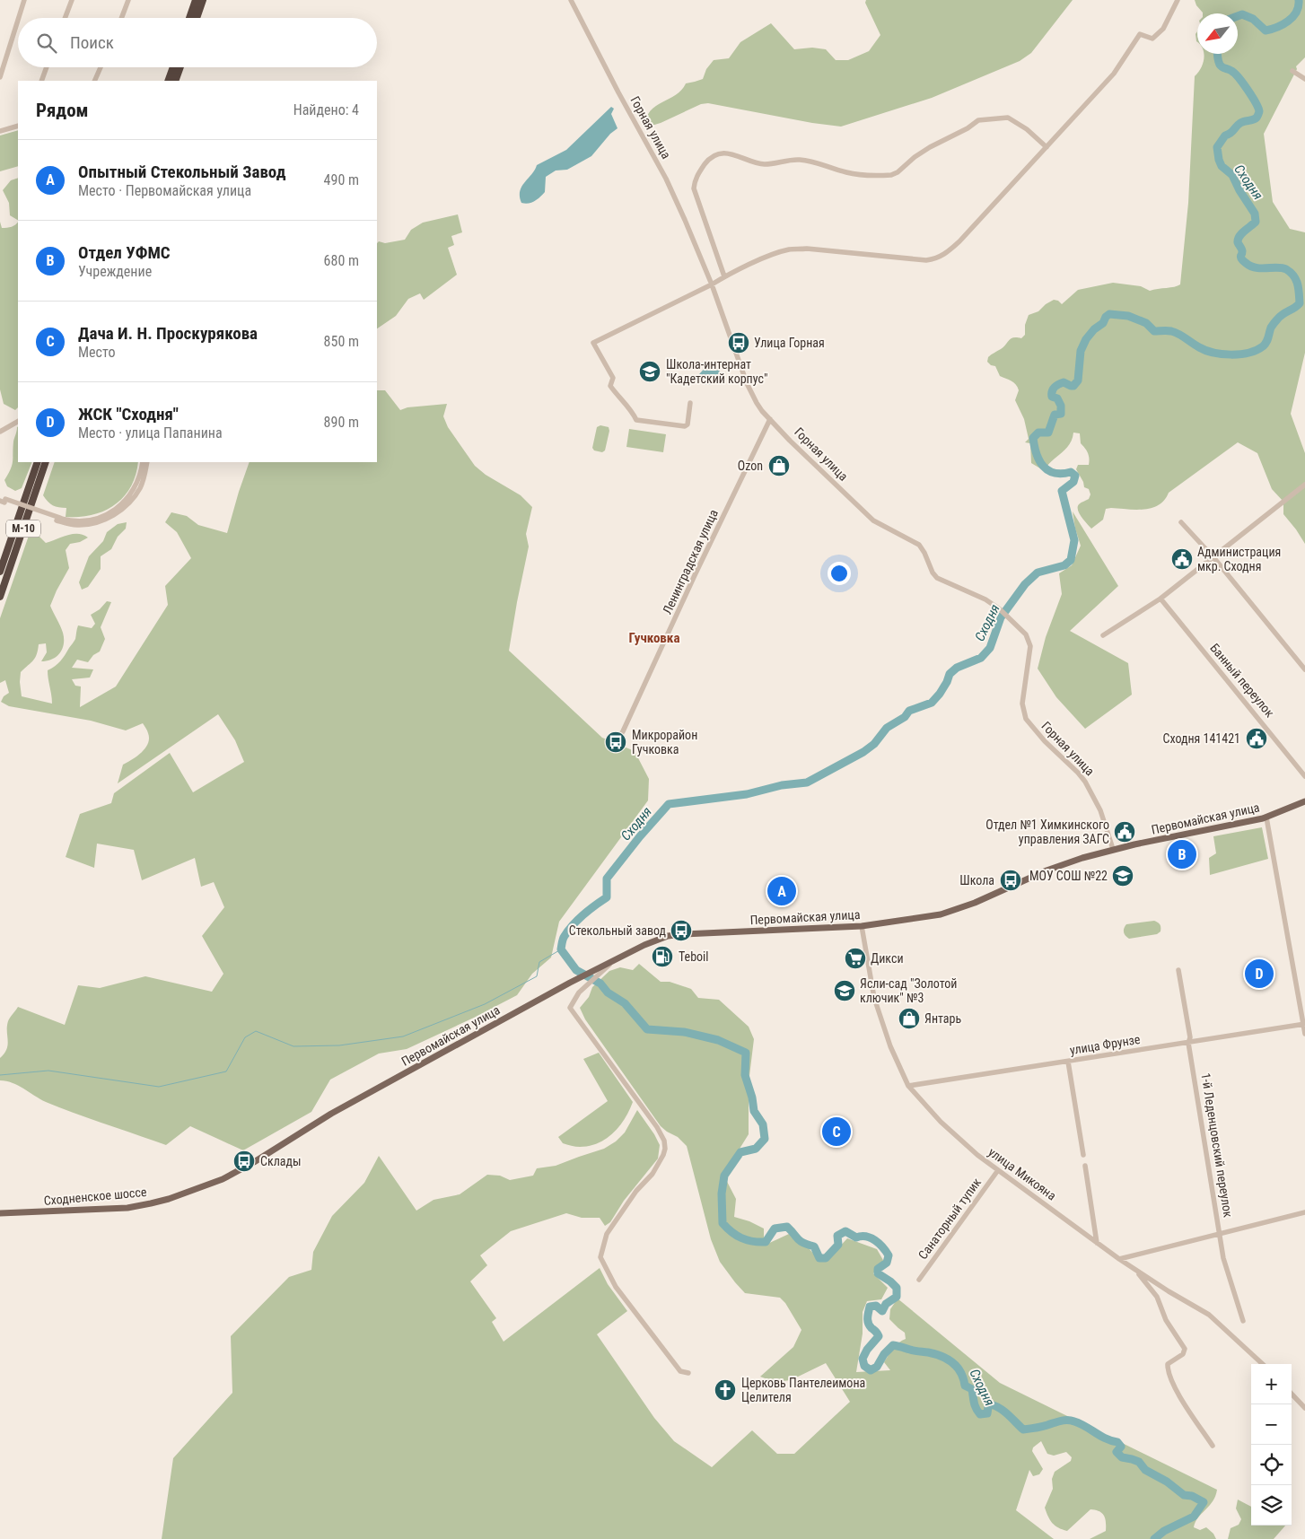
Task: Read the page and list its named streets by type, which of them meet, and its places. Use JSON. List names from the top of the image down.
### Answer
{
  "streets": {
    "highway": ["М-10"],
    "main road": ["Первомайская улица", "Сходненское шоссе"],
    "street": [
      "Горная улица",
      "Ленинградская улица",
      "Банный переулок",
      "улица Фрунзе",
      "1-й Леденцовский переулок",
      "улица Микояна",
      "Санаторный тупик"
    ]
  },
  "crossings": [
    ["Горная улица", "Ленинградская улица"],
    ["Горная улица", "Первомайская улица"],
    ["Первомайская улица", "улица Микояна"],
    ["Первомайская улица", "Сходненское шоссе"],
    ["улица Фрунзе", "1-й Леденцовский переулок"],
    ["улица Фрунзе", "улица Микояна"],
    ["улица Микояна", "Санаторный тупик"]
  ],
  "districts": ["Гучковка"],
  "water": ["Сходня"],
  "places": {
    "bus stop": [
      "Улица Горная",
      "Микрорайон Гучковка",
      "Школа",
      "Стекольный завод",
      "Склады"
    ],
    "school or university": ["Школа-интернат \"Кадетский корпус\"", "МОУ СОШ №22", "Ясли-сад \"Золотой ключик\" №3"],
    "shop": ["Ozon", "Янтарь"],
    "public building": ["Администрация мкр. Сходня", "Сходня 141421", "Отдел №1 Химкинского управления ЗАГС"],
    "fuel station": ["Teboil"],
    "supermarket": ["Дикси"],
    "church": ["Церковь Пантелеимона Целителя"]
  },
  "north": "bottom left",
  "page": {
    "search": "Поиск",
    "heading": ["Рядом", "Найдено: 4"],
    "list": [
      {
        "mark": "A",
        "name": "Опытный Стекольный Завод",
        "note": "Место · Первомайская улица",
        "value": "490 m"
      },
      {
        "mark": "B",
        "name": "Отдел УФМС",
        "note": "Учреждение",
        "value": "680 m"
      },
      {
        "mark": "C",
        "name": "Дача И. Н. Проскурякова",
        "note": "Место",
        "value": "850 m"
      },
      {
        "mark": "D",
        "name": "ЖСК \"Сходня\"",
        "note": "Место · улица Папанина",
        "value": "890 m"
      }
    ],
    "pins": [
      "B",
      "A",
      "D",
      "C"
    ],
    "map_buttons": ["+", "−"]
  }
}
